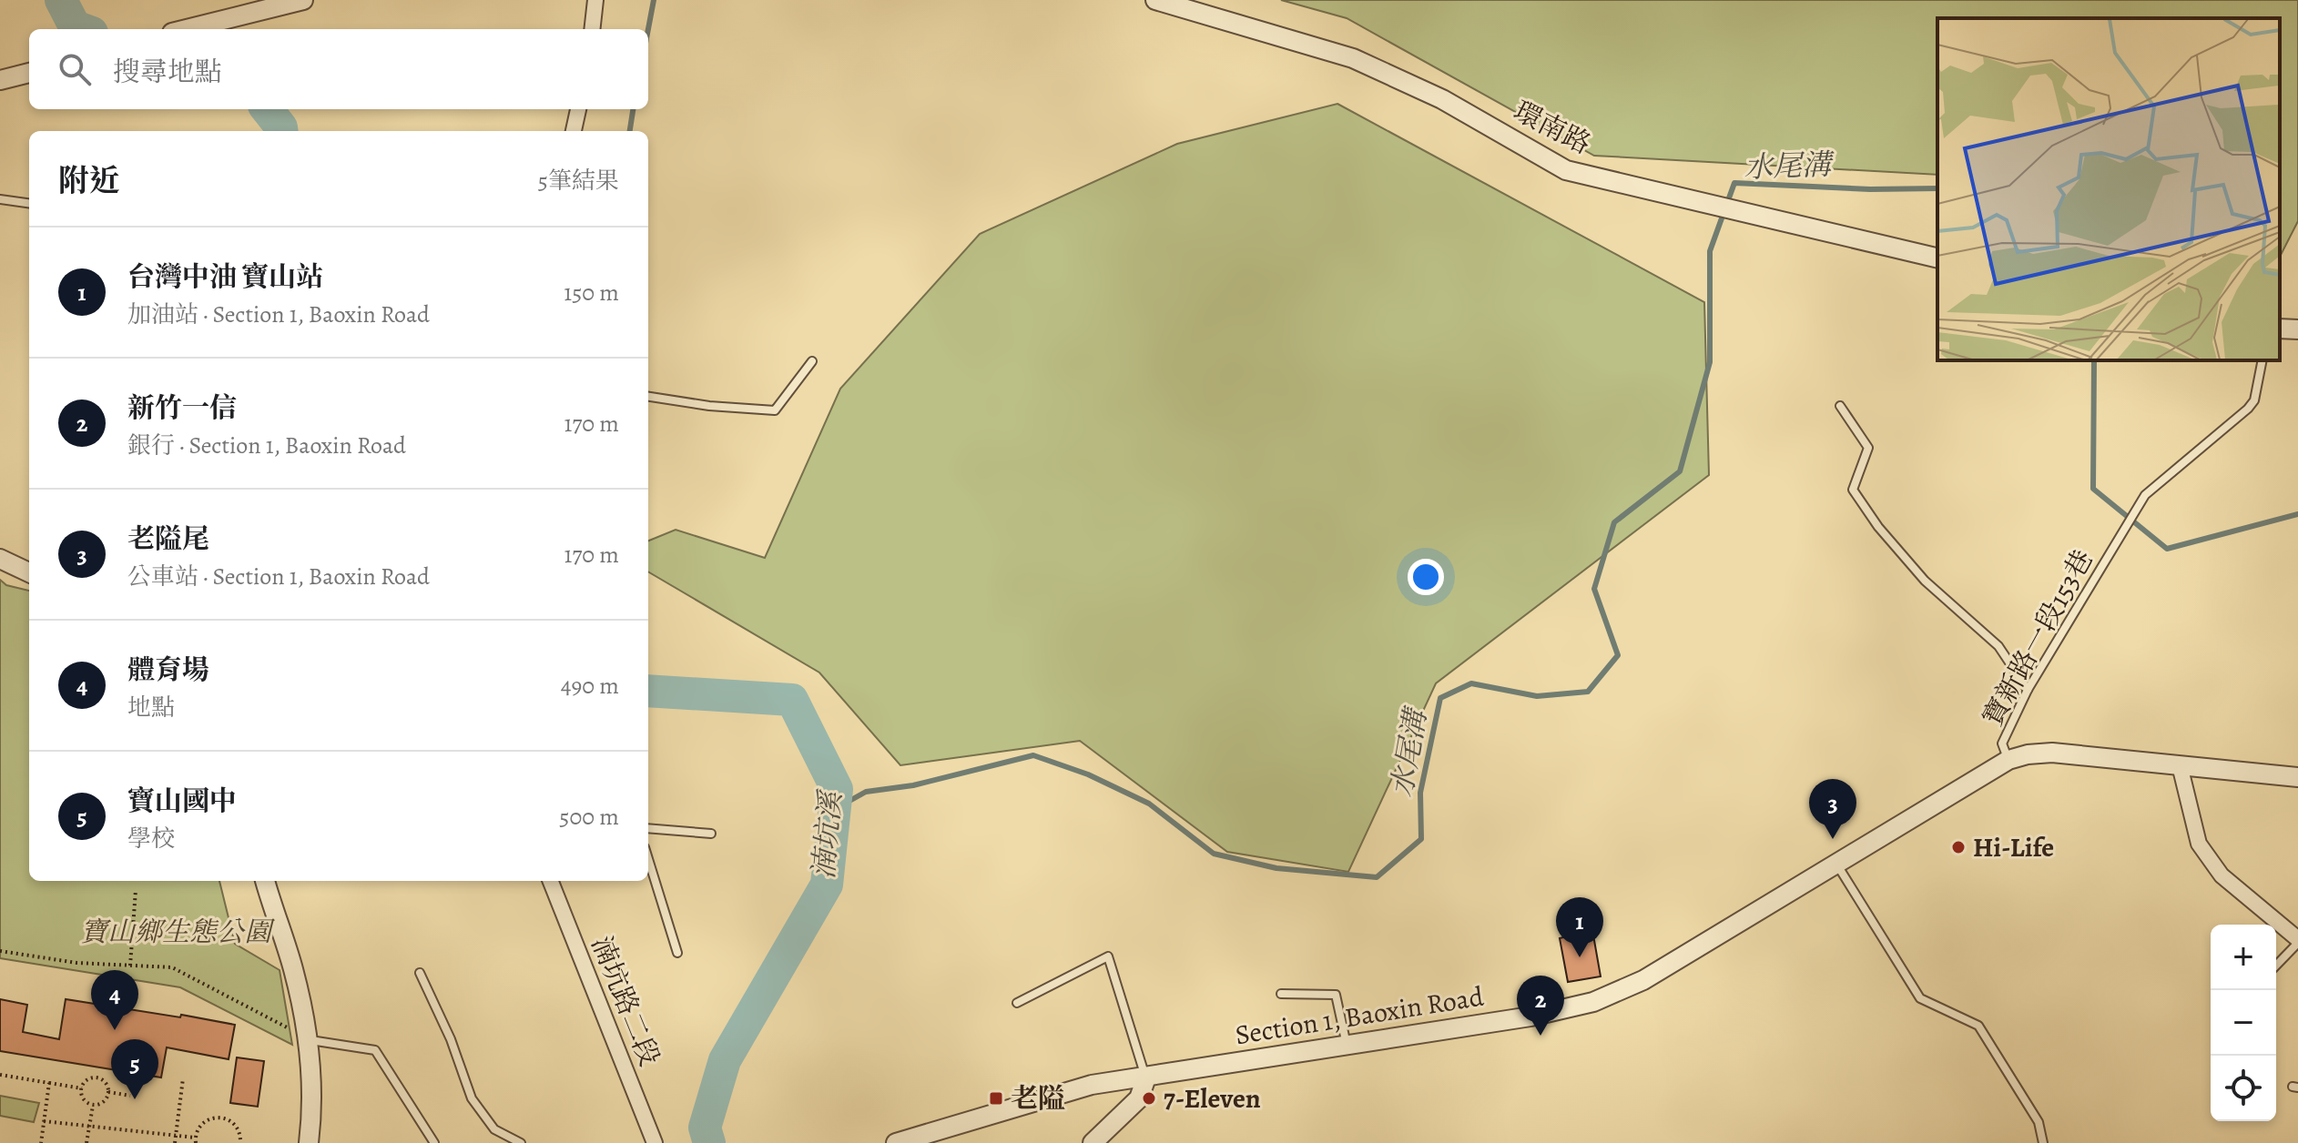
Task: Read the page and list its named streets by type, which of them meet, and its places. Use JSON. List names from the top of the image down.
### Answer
{
  "streets": {
    "street": ["環南路", "湳坑路二段", "Section 1, Baoxin Road"],
    "lane": ["寶新路一段153巷"]
  },
  "crossings": [
    ["寶新路一段153巷", "Section 1, Baoxin Road"]
  ],
  "water": ["水尾溝", "湳坑溪"],
  "parks": ["寶山鄉生態公園"],
  "places": {
    "other": ["Hi-Life", "7-Eleven"],
    "transit": ["老隘"]
  },
  "page": {
    "search": "搜尋地點",
    "heading": ["附近", "5筆結果"],
    "list": [
      {
        "mark": "1",
        "name": "台灣中油 寶山站",
        "note": "加油站 · Section 1, Baoxin Road",
        "value": "150 m"
      },
      {
        "mark": "2",
        "name": "新竹一信",
        "note": "銀行 · Section 1, Baoxin Road",
        "value": "170 m"
      },
      {
        "mark": "3",
        "name": "老隘尾",
        "note": "公車站 · Section 1, Baoxin Road",
        "value": "170 m"
      },
      {
        "mark": "4",
        "name": "體育場",
        "note": "地點",
        "value": "490 m"
      },
      {
        "mark": "5",
        "name": "寶山國中",
        "note": "學校",
        "value": "500 m"
      }
    ],
    "pins": [
      "3",
      "1",
      "4",
      "2",
      "5"
    ],
    "map_buttons": ["+", "−"]
  }
}
